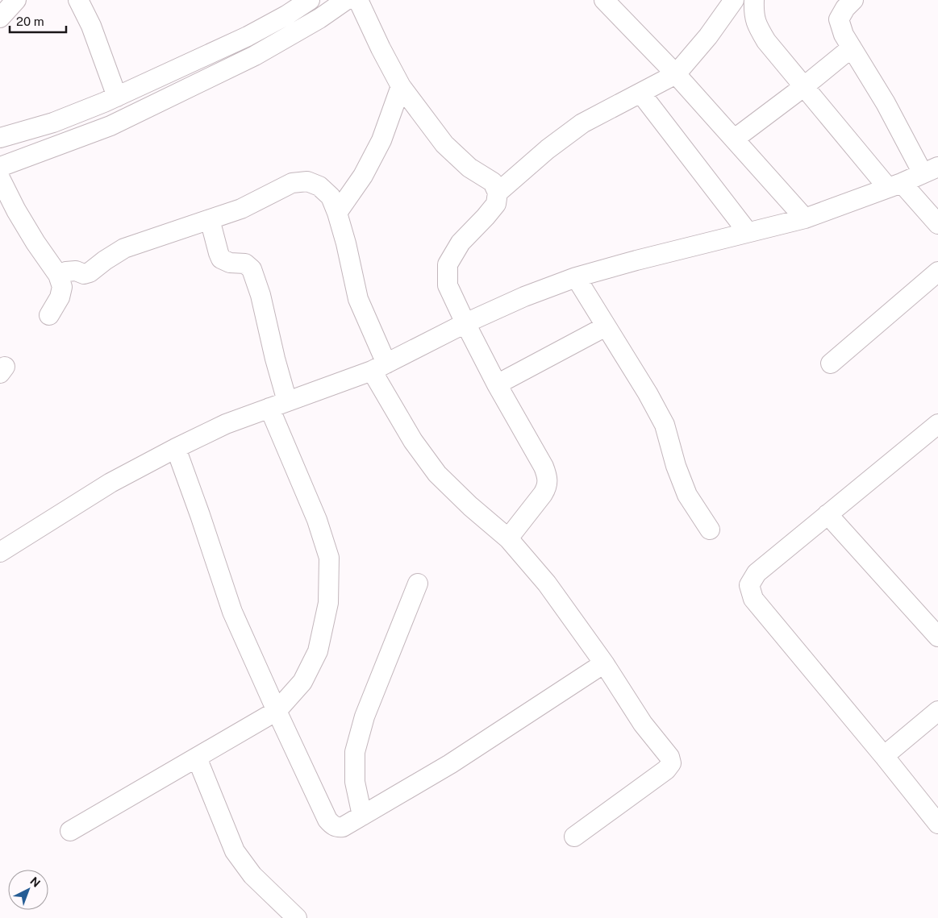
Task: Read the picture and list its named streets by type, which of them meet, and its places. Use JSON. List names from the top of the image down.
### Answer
{
  "scale_bar": "20 m",
  "north": "top right"
}
